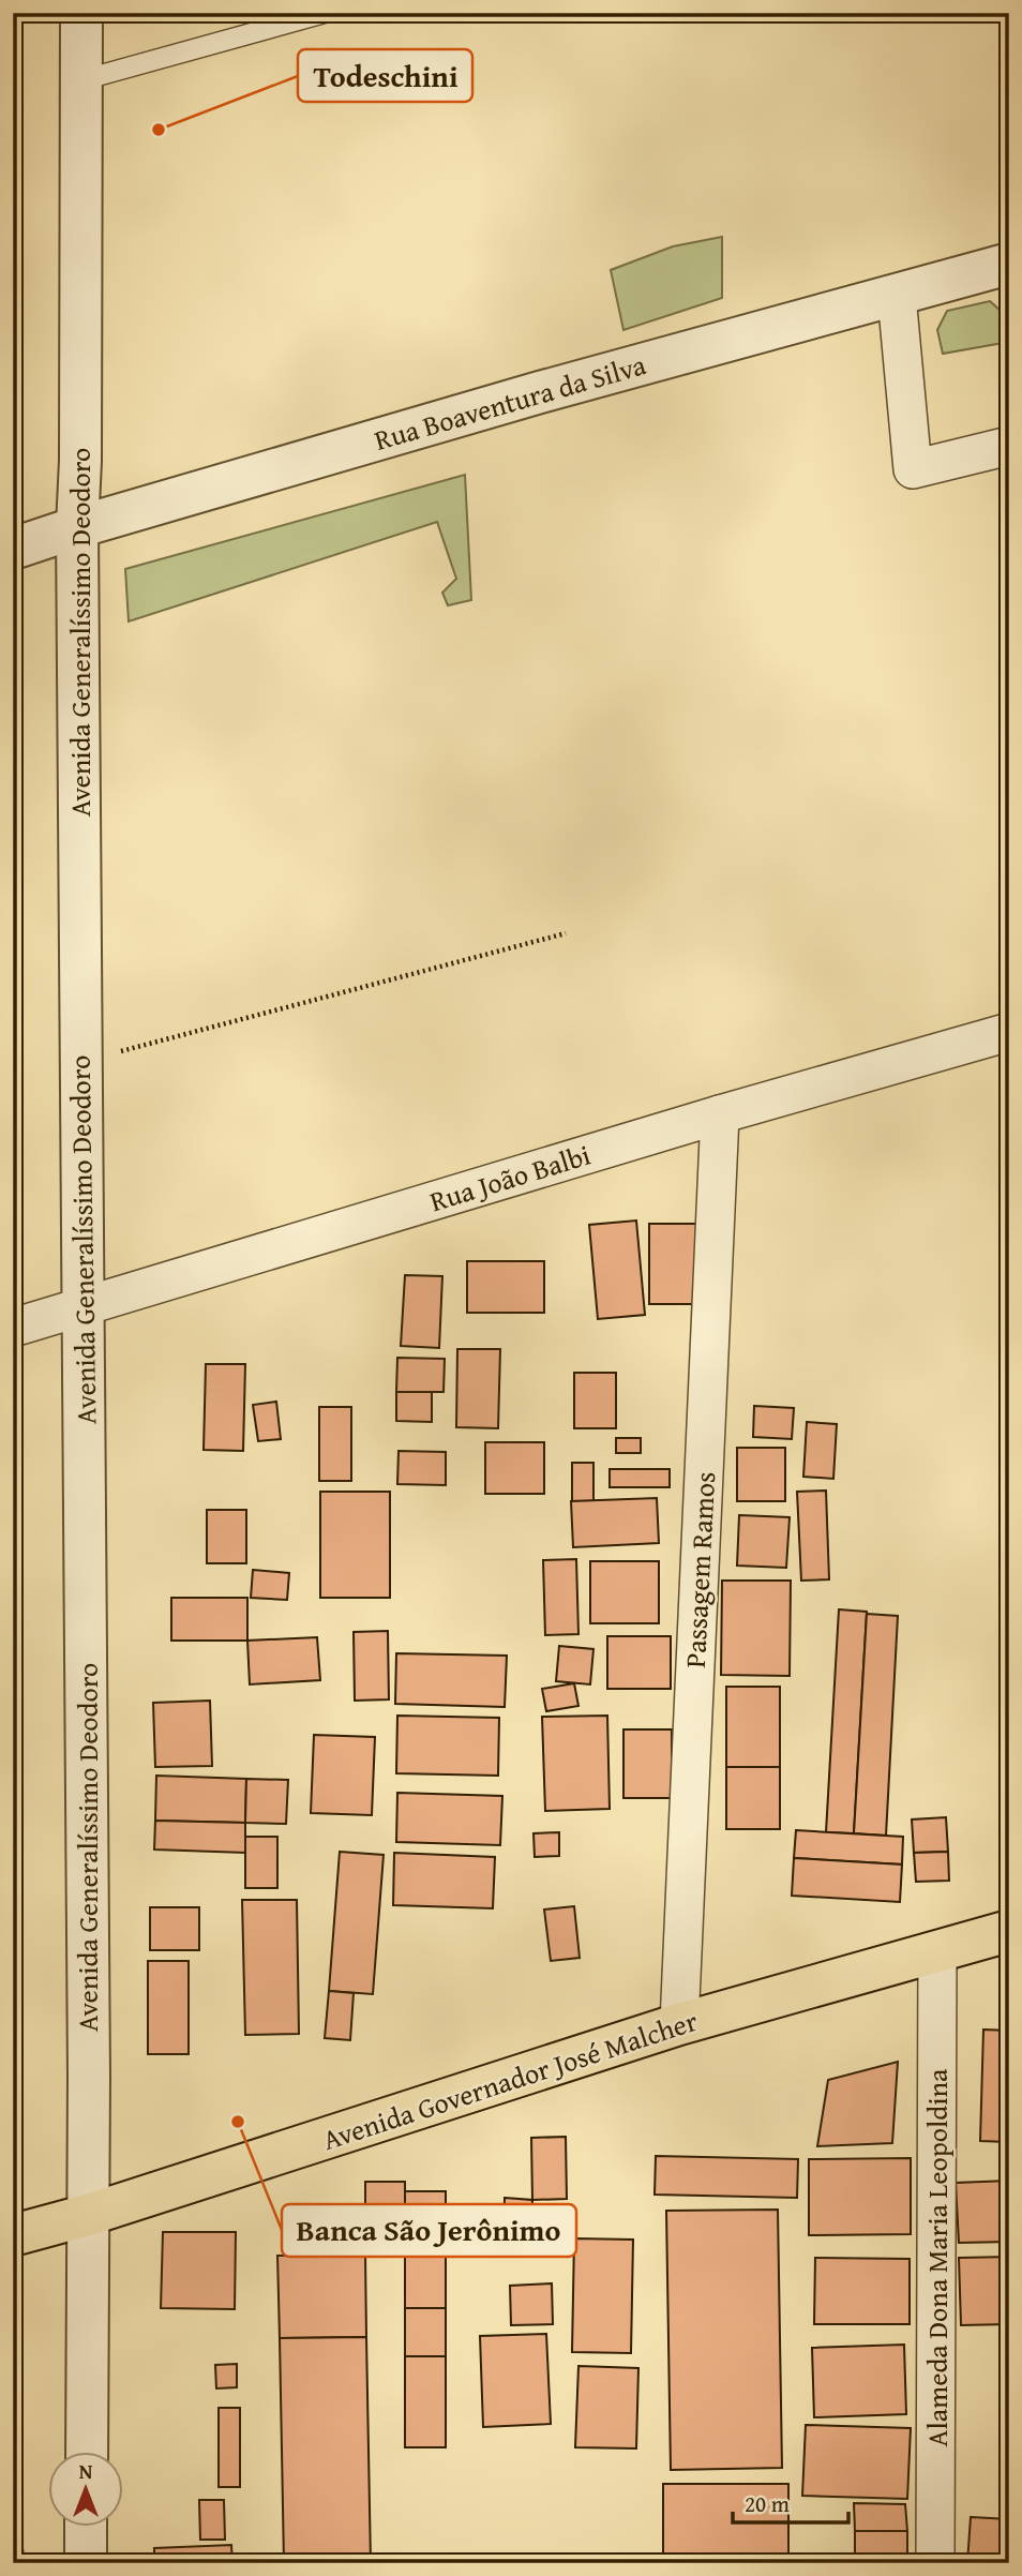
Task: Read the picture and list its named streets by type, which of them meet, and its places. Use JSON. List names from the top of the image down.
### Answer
{
  "streets": {
    "main road": ["Avenida Governador José Malcher"],
    "street": [
      "Rua Boaventura da Silva",
      "Avenida Generalíssimo Deodoro",
      "Rua João Balbi",
      "Passagem Ramos",
      "Alameda Dona Maria Leopoldina"
    ]
  },
  "crossings": [
    ["Rua Boaventura da Silva", "Avenida Generalíssimo Deodoro"],
    ["Avenida Generalíssimo Deodoro", "Rua João Balbi"],
    ["Avenida Generalíssimo Deodoro", "Avenida Governador José Malcher"],
    ["Rua João Balbi", "Passagem Ramos"],
    ["Passagem Ramos", "Avenida Governador José Malcher"],
    ["Avenida Governador José Malcher", "Alameda Dona Maria Leopoldina"]
  ],
  "places": ["Todeschini", "Banca São Jerônimo"],
  "scale_bar": "20 m",
  "north": "top"
}
